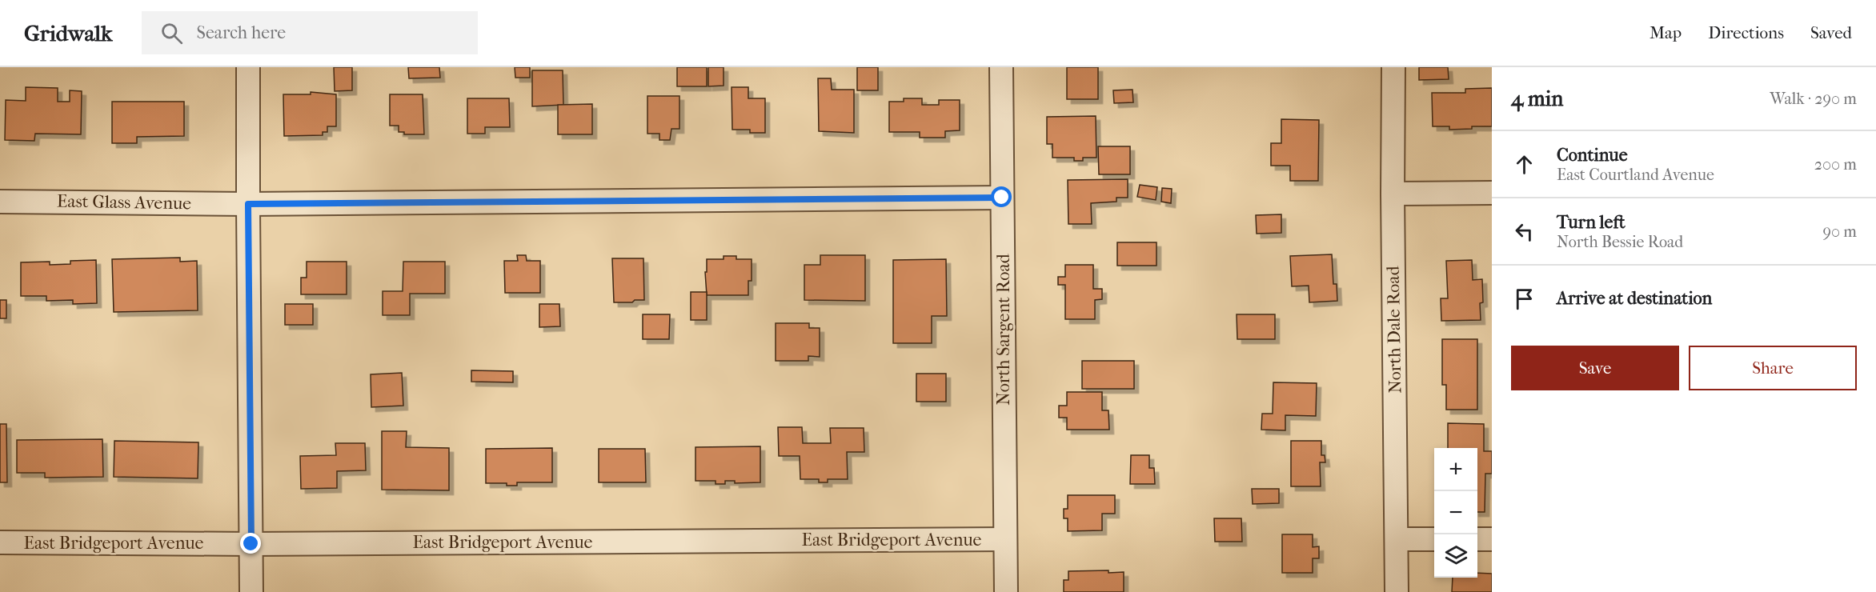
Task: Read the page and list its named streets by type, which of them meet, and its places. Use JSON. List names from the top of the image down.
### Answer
{
  "streets": {
    "street": [
      "East Glass Avenue",
      "North Sargent Road",
      "North Dale Road",
      "East Bridgeport Avenue"
    ]
  },
  "crossings": [
    ["East Glass Avenue", "North Sargent Road"],
    ["North Sargent Road", "East Bridgeport Avenue"]
  ],
  "page": {
    "header": "Gridwalk",
    "search": "Search here",
    "nav": ["Map", "Directions", "Saved"],
    "heading": ["4 min", "Walk · 290 m"],
    "list": [
      ["Continue", "East Courtland Avenue", "200 m"],
      ["Turn left", "North Bessie Road", "90 m"],
      "Arrive at destination"
    ],
    "buttons": ["Save", "Share"],
    "map_buttons": ["+", "−"]
  }
}
